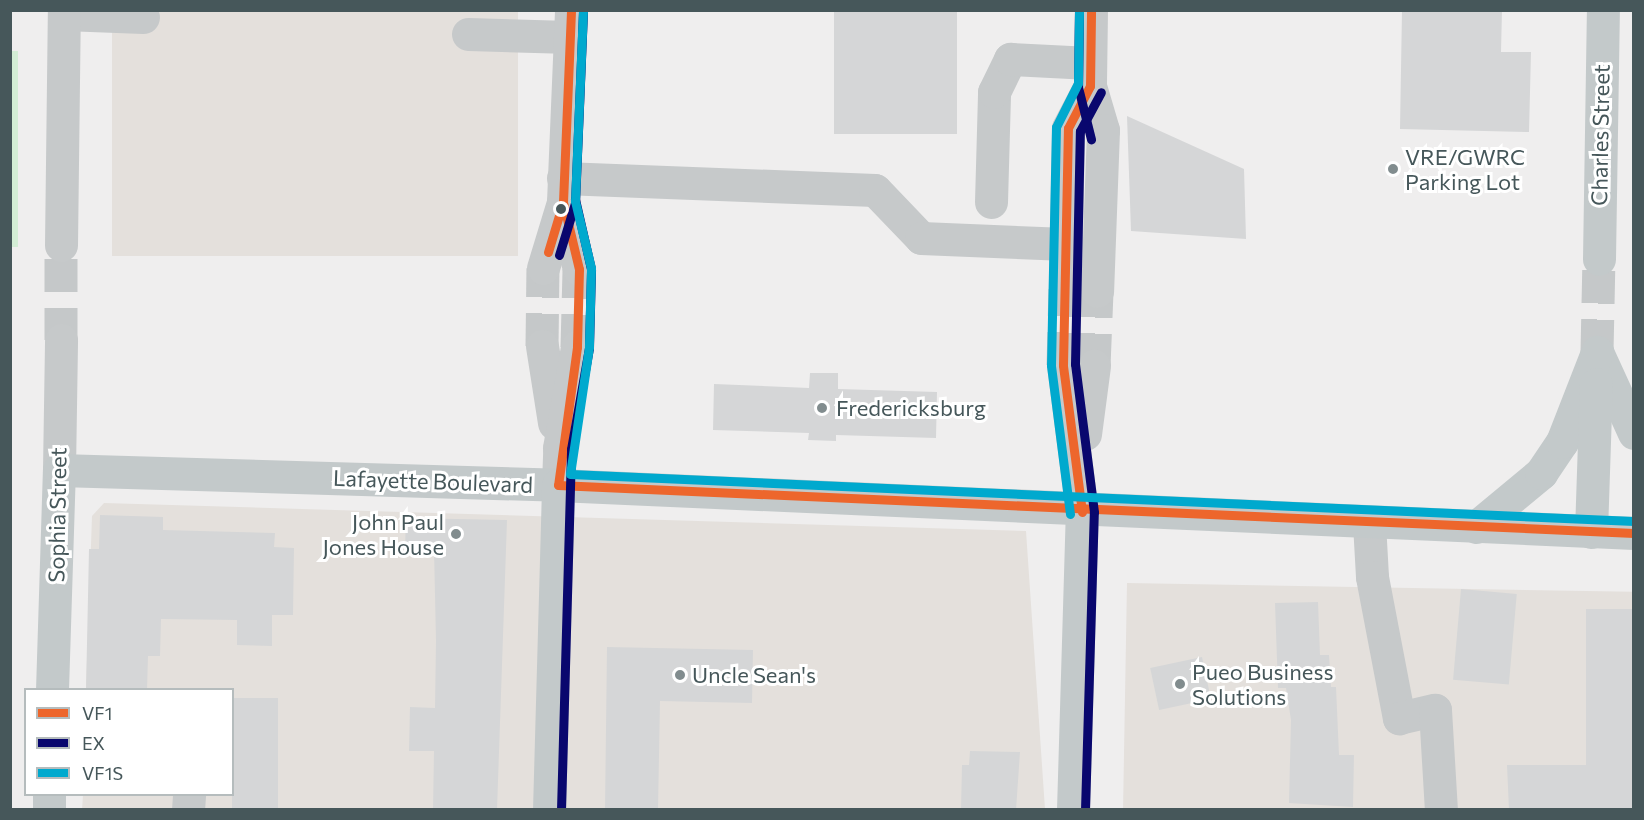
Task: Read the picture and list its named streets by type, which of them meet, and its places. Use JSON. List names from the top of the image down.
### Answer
{
  "streets": {
    "main road": ["Charles Street", "Lafayette Boulevard", "Sophia Street"]
  },
  "crossings": [
    ["Lafayette Boulevard", "Sophia Street"]
  ],
  "places": [
    "VRE/GWRC Parking Lot",
    "Fredericksburg",
    "John Paul Jones House",
    "Uncle Sean's",
    "Pueo Business Solutions"
  ],
  "lines": ["transit line VF1", "transit line EX", "transit line VF1S"],
  "legend": ["VF1", "EX", "VF1S"]
}
